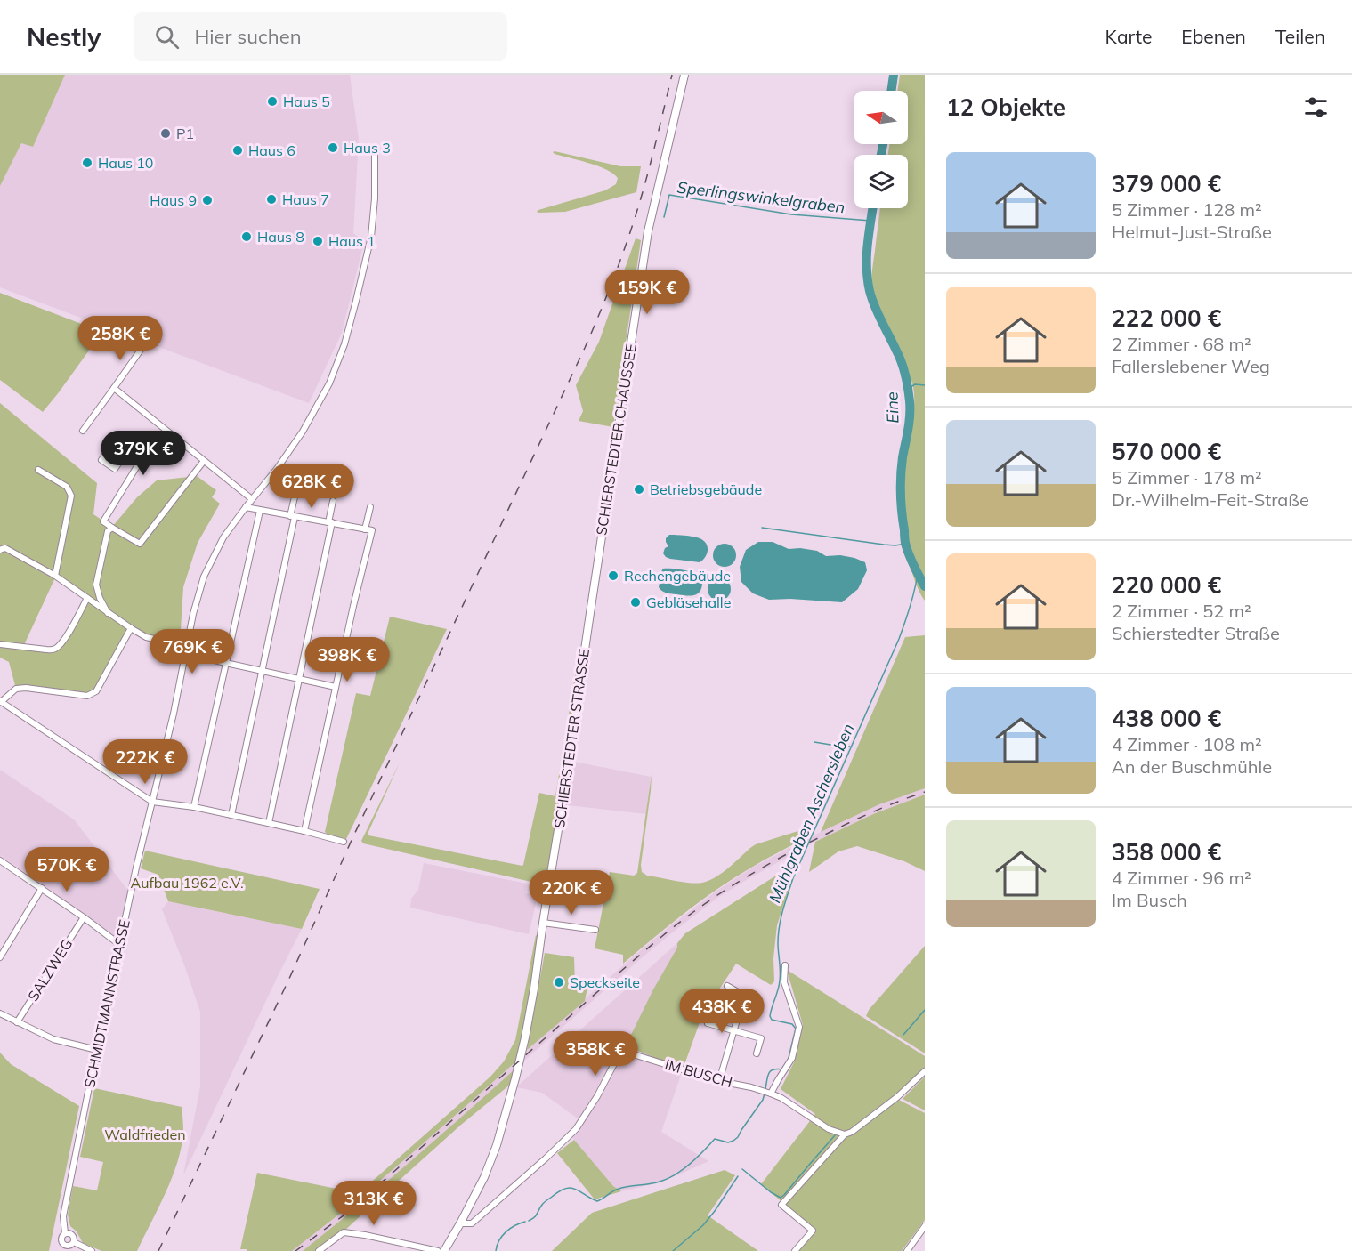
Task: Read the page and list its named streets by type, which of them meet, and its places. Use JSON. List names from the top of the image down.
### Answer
{
  "streets": {
    "street": [
      "SCHIERSTEDTER CHAUSSEE",
      "SCHIERSTEDTER STRASSE",
      "SALZWEG",
      "SCHMIDTMANNSTRASSE",
      "IM BUSCH"
    ]
  },
  "crossings": [
    ["SCHIERSTEDTER CHAUSSEE", "SCHIERSTEDTER STRASSE"],
    ["SCHIERSTEDTER STRASSE", "IM BUSCH"]
  ],
  "water": ["Sperlingswinkelgraben", "Eine", "Mühlgraben Aschersleben"],
  "parks": ["Aufbau 1962 e.V.", "Waldfrieden"],
  "places": [
    "Haus 5",
    "P1",
    "Haus 3",
    "Haus 6",
    "Haus 10",
    "Haus 7",
    "Haus 9",
    "Haus 8",
    "Haus 1",
    "Betriebsgebäude",
    "Rechengebäude",
    "Gebläsehalle",
    "Speckseite"
  ],
  "north": "left",
  "page": {
    "header": "Nestly",
    "search": "Hier suchen",
    "nav": ["Karte", "Ebenen", "Teilen"],
    "heading": "12 Objekte",
    "list": [
      {
        "name": "379 000 €",
        "note": "5 Zimmer · 128 m² · Helmut-Just-Straße"
      },
      {
        "name": "222 000 €",
        "note": "2 Zimmer · 68 m² · Fallerslebener Weg"
      },
      {
        "name": "570 000 €",
        "note": "5 Zimmer · 178 m² · Dr.-Wilhelm-Feit-Straße"
      },
      {
        "name": "220 000 €",
        "note": "2 Zimmer · 52 m² · Schierstedter Straße"
      },
      {
        "name": "438 000 €",
        "note": "4 Zimmer · 108 m² · An der Buschmühle"
      },
      {
        "name": "358 000 €",
        "note": "4 Zimmer · 96 m² · Im Busch"
      }
    ],
    "price": [
      "159K €",
      "258K €",
      "379K €",
      "628K €",
      "769K €",
      "398K €",
      "222K €",
      "570K €",
      "220K €",
      "438K €",
      "358K €",
      "313K €"
    ]
  }
}
